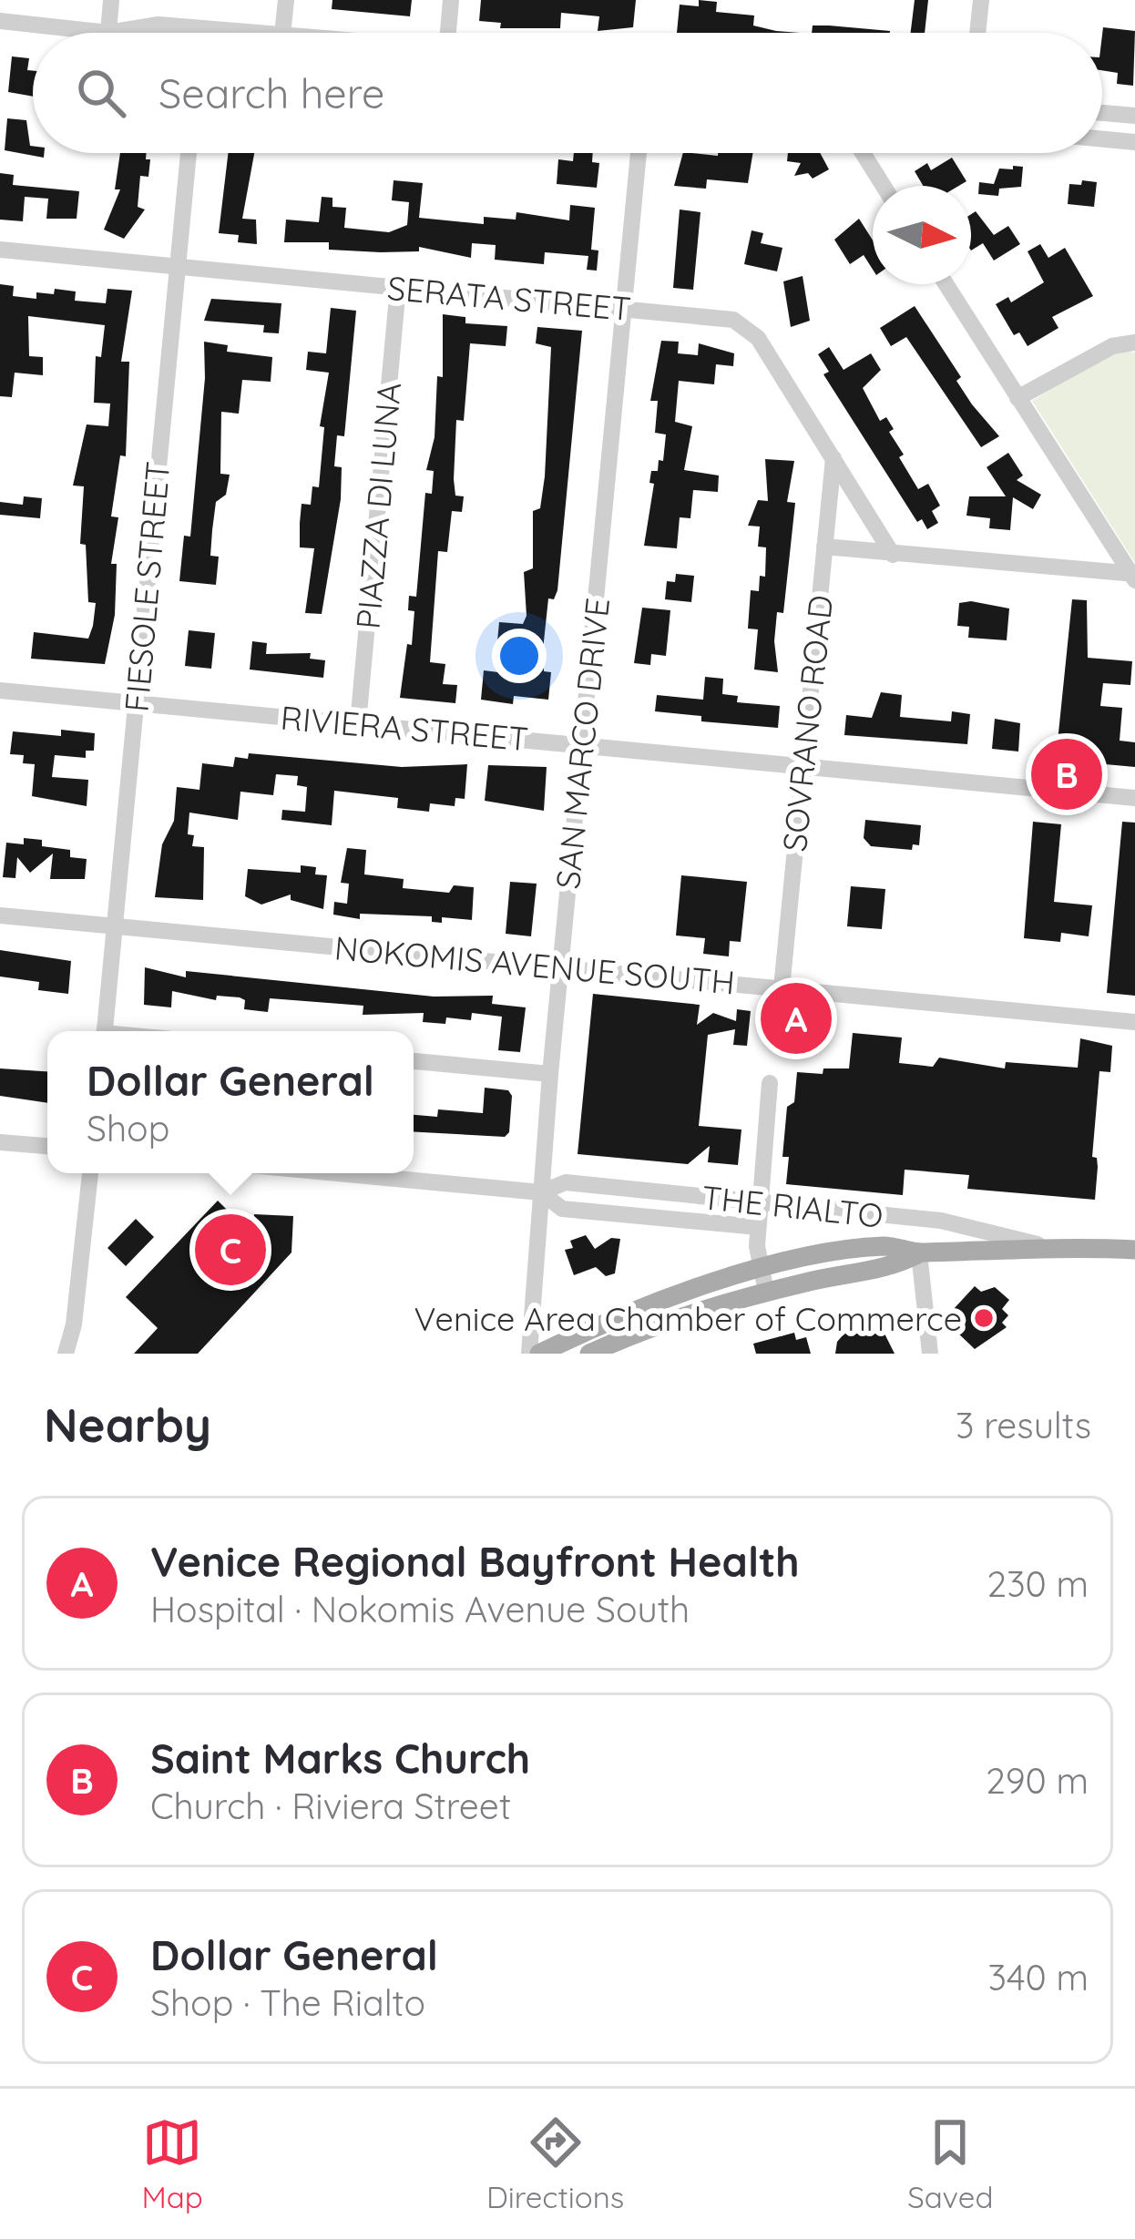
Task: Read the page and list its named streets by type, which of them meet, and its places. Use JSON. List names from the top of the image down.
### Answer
{
  "streets": {
    "street": [
      "SERATA STREET",
      "PIAZZA DI LUNA",
      "FIESOLE STREET",
      "SOVRANO ROAD",
      "RIVIERA STREET",
      "SAN MARCO DRIVE",
      "NOKOMIS AVENUE SOUTH",
      "THE RIALTO"
    ]
  },
  "crossings": [
    ["SERATA STREET", "PIAZZA DI LUNA"],
    ["SERATA STREET", "FIESOLE STREET"],
    ["SERATA STREET", "SOVRANO ROAD"],
    ["SERATA STREET", "SAN MARCO DRIVE"],
    ["PIAZZA DI LUNA", "RIVIERA STREET"],
    ["FIESOLE STREET", "RIVIERA STREET"],
    ["FIESOLE STREET", "NOKOMIS AVENUE SOUTH"],
    ["SOVRANO ROAD", "RIVIERA STREET"],
    ["SOVRANO ROAD", "NOKOMIS AVENUE SOUTH"],
    ["RIVIERA STREET", "SAN MARCO DRIVE"],
    ["SAN MARCO DRIVE", "NOKOMIS AVENUE SOUTH"],
    ["SAN MARCO DRIVE", "THE RIALTO"]
  ],
  "places": ["Venice Area Chamber of Commerce"],
  "north": "right",
  "page": {
    "search": "Search here",
    "pins": ["B", "A", "C"],
    "popup": ["Dollar General", "Shop"],
    "heading": ["Nearby", "3 results"],
    "list": [
      {
        "mark": "A",
        "name": "Venice Regional Bayfront Health",
        "note": "Hospital · Nokomis Avenue South",
        "value": "230 m"
      },
      {
        "mark": "B",
        "name": "Saint Marks Church",
        "note": "Church · Riviera Street",
        "value": "290 m"
      },
      {
        "mark": "C",
        "name": "Dollar General",
        "note": "Shop · The Rialto",
        "value": "340 m"
      }
    ],
    "nav": ["Map", "Directions", "Saved"]
  }
}
